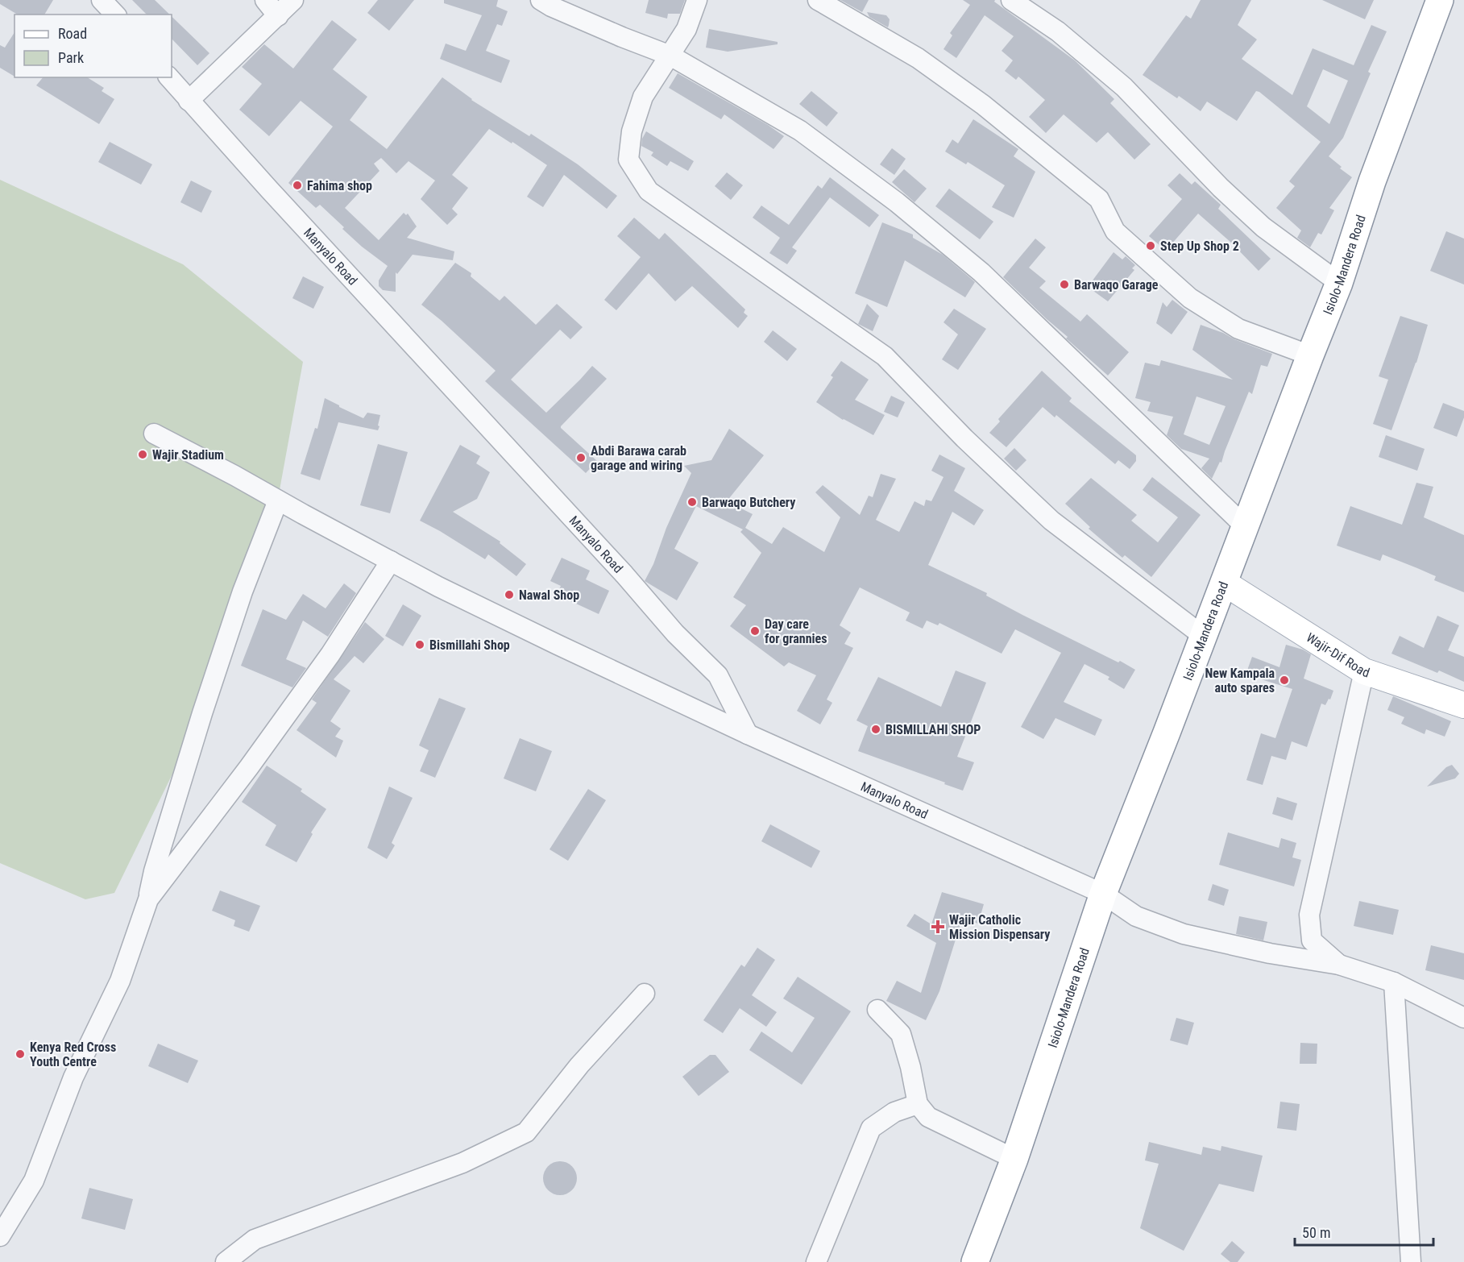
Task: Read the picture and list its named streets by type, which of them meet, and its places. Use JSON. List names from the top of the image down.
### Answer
{
  "streets": {
    "highway": ["Isiolo-Mandera Road"],
    "main road": ["Wajir-Dif Road"],
    "street": ["Manyalo Road"]
  },
  "crossings": [
    ["Manyalo Road", "Isiolo-Mandera Road"],
    ["Isiolo-Mandera Road", "Wajir-Dif Road"]
  ],
  "places": {
    "other": [
      "Fahima shop",
      "Step Up Shop 2",
      "Barwaqo Garage",
      "Wajir Stadium",
      "Abdi Barawa carab garage and wiring",
      "Barwaqo Butchery",
      "Nawal Shop",
      "Day care for grannies",
      "Bismillahi Shop",
      "New Kampala auto spares",
      "BISMILLAHI SHOP",
      "Kenya Red Cross Youth Centre"
    ],
    "health": ["Wajir Catholic Mission Dispensary"]
  },
  "legend": ["Road", "Park"],
  "scale_bar": "50 m"
}
